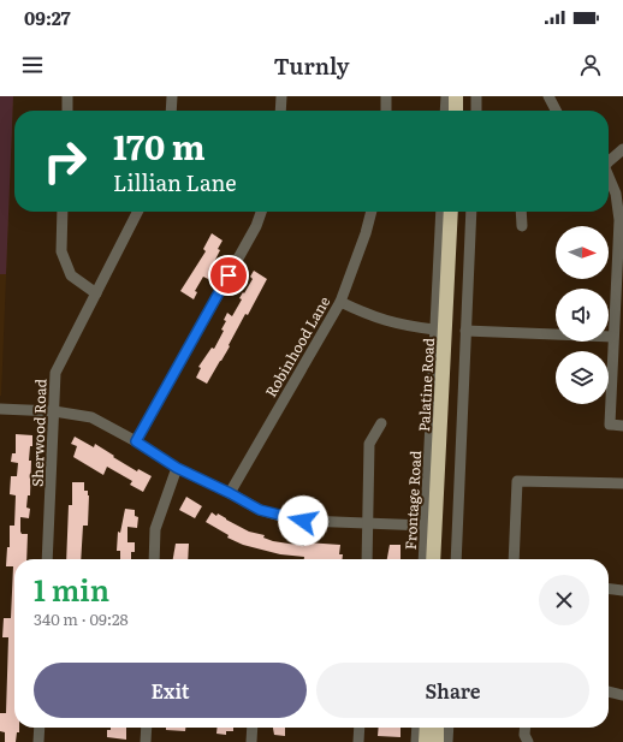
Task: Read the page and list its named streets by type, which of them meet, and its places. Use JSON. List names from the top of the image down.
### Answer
{
  "streets": {
    "highway": ["Palatine Road"],
    "street": ["Robinhood Lane", "Sherwood Road", "Frontage Road"]
  },
  "north": "right",
  "page": {
    "status": "09:27",
    "header": "Turnly",
    "turn": ["170 m", "Lillian Lane"],
    "heading": ["1 min", "340 m · 09:28"],
    "buttons": ["Exit", "Share"]
  }
}
